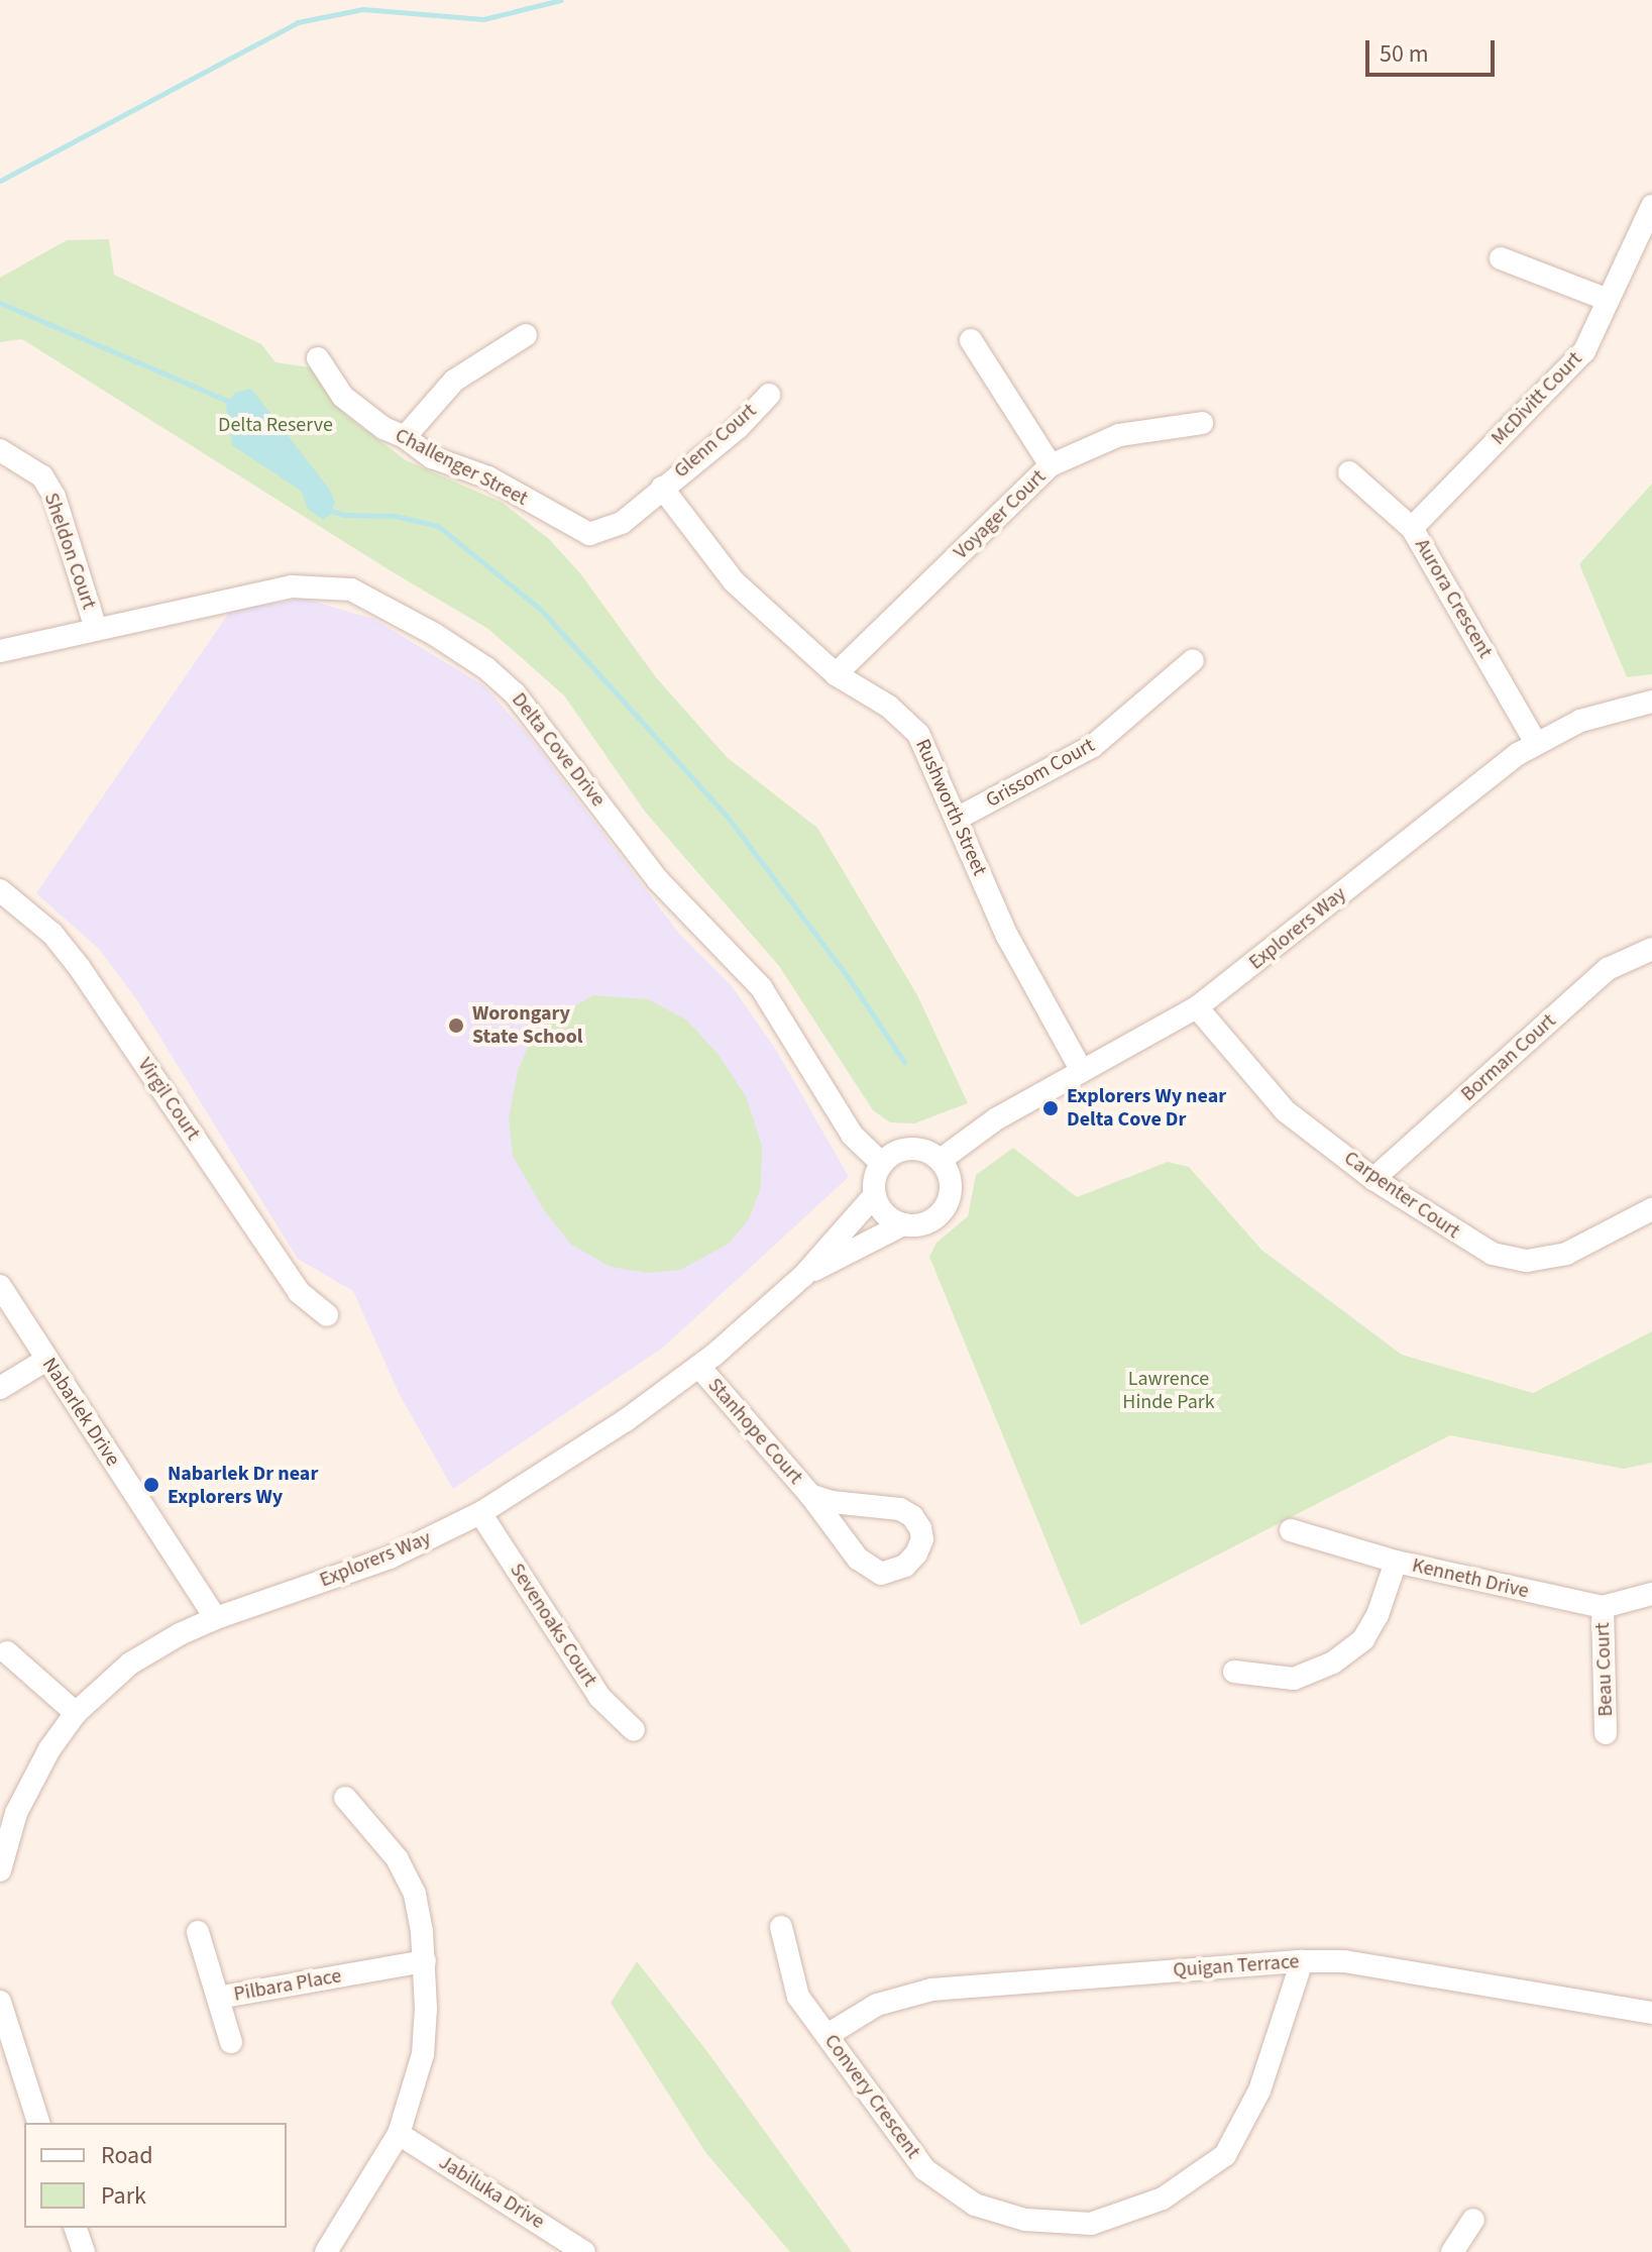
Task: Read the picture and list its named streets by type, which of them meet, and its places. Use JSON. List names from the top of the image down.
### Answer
{
  "streets": {
    "street": [
      "McDivitt Court",
      "Glenn Court",
      "Challenger Street",
      "Voyager Court",
      "Sheldon Court",
      "Aurora Crescent",
      "Delta Cove Drive",
      "Grissom Court",
      "Rushworth Street",
      "Explorers Way",
      "Borman Court",
      "Virgil Court",
      "Carpenter Court",
      "Nabarlek Drive",
      "Stanhope Court",
      "Kenneth Drive",
      "Sevenoaks Court",
      "Beau Court",
      "Quigan Terrace",
      "Pilbara Place",
      "Convery Crescent",
      "Jabiluka Drive"
    ]
  },
  "crossings": [
    ["McDivitt Court", "Aurora Crescent"],
    ["Glenn Court", "Challenger Street"],
    ["Glenn Court", "Rushworth Street"],
    ["Challenger Street", "Rushworth Street"],
    ["Voyager Court", "Rushworth Street"],
    ["Sheldon Court", "Delta Cove Drive"],
    ["Aurora Crescent", "Explorers Way"],
    ["Delta Cove Drive", "Explorers Way"],
    ["Grissom Court", "Rushworth Street"],
    ["Rushworth Street", "Explorers Way"],
    ["Explorers Way", "Carpenter Court"],
    ["Explorers Way", "Nabarlek Drive"],
    ["Explorers Way", "Stanhope Court"],
    ["Explorers Way", "Sevenoaks Court"],
    ["Borman Court", "Carpenter Court"],
    ["Kenneth Drive", "Beau Court"],
    ["Quigan Terrace", "Convery Crescent"]
  ],
  "parks": ["Delta Reserve", "Lawrence Hinde Park"],
  "places": ["Worongary State School", "Explorers Wy near Delta Cove Dr", "Nabarlek Dr near Explorers Wy"],
  "legend": ["Road", "Park"],
  "scale_bar": "50 m"
}
